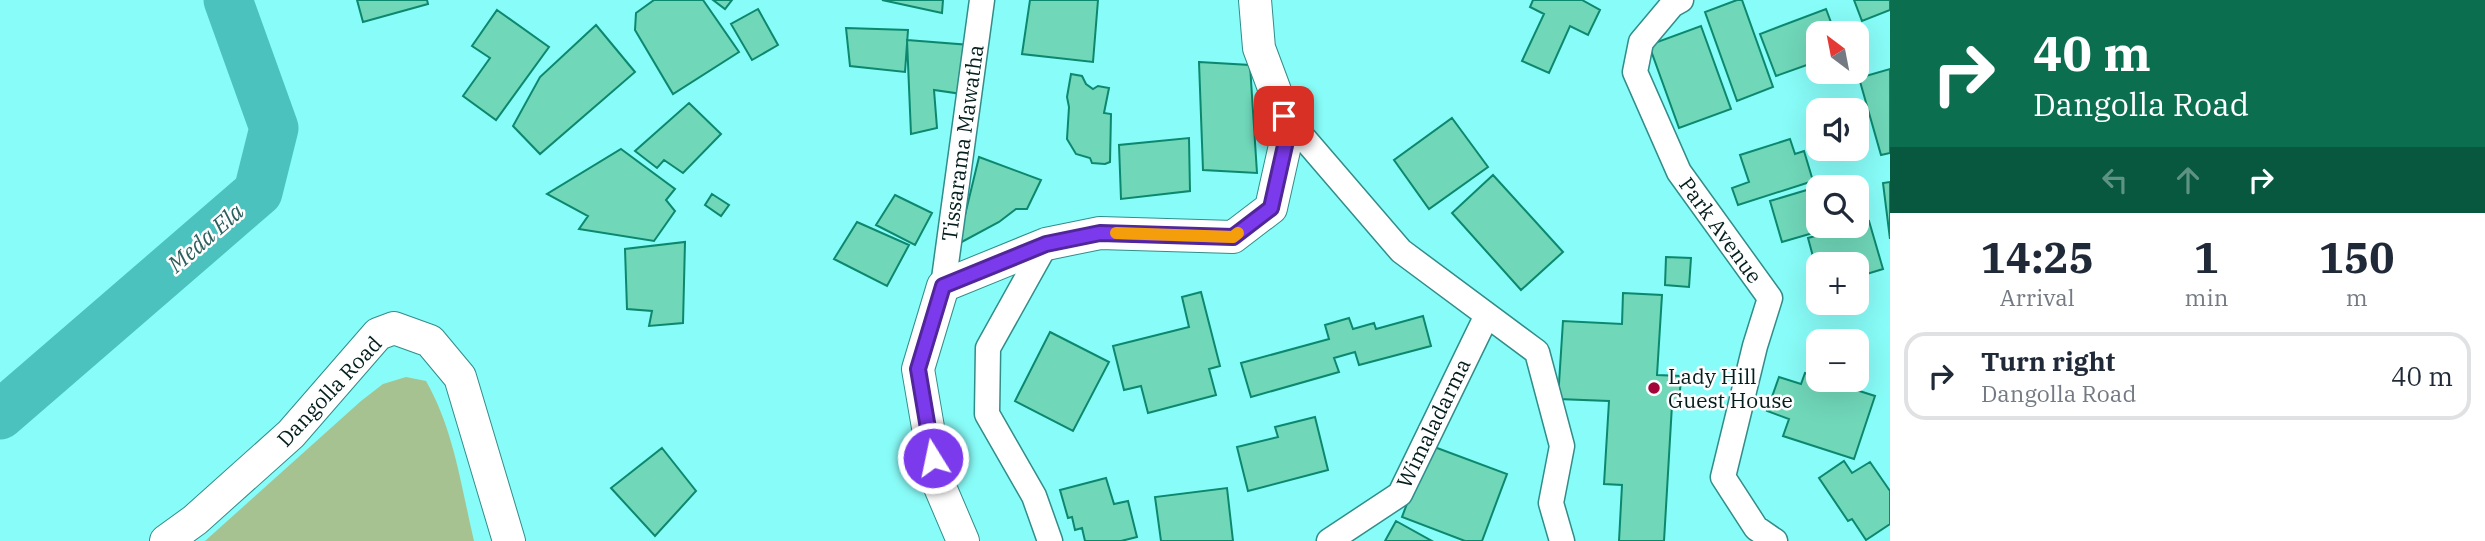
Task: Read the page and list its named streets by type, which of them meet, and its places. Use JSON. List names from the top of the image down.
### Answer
{
  "streets": {
    "street": [
      "Tissarama Mawatha",
      "Park Avenue",
      "Dangolla Road",
      "Wimaladarma"
    ]
  },
  "water": ["Meda Ela"],
  "places": ["Lady Hill Guest House"],
  "north": "top left",
  "page": {
    "turn": ["40 m", "Dangolla Road"],
    "map_buttons": ["+", "−"],
    "eta": [
      "14:25",
      "Arrival",
      "1",
      "min",
      "150",
      "m"
    ],
    "list": [
      {
        "name": "Turn right",
        "note": "Dangolla Road",
        "value": "40 m"
      }
    ]
  }
}
